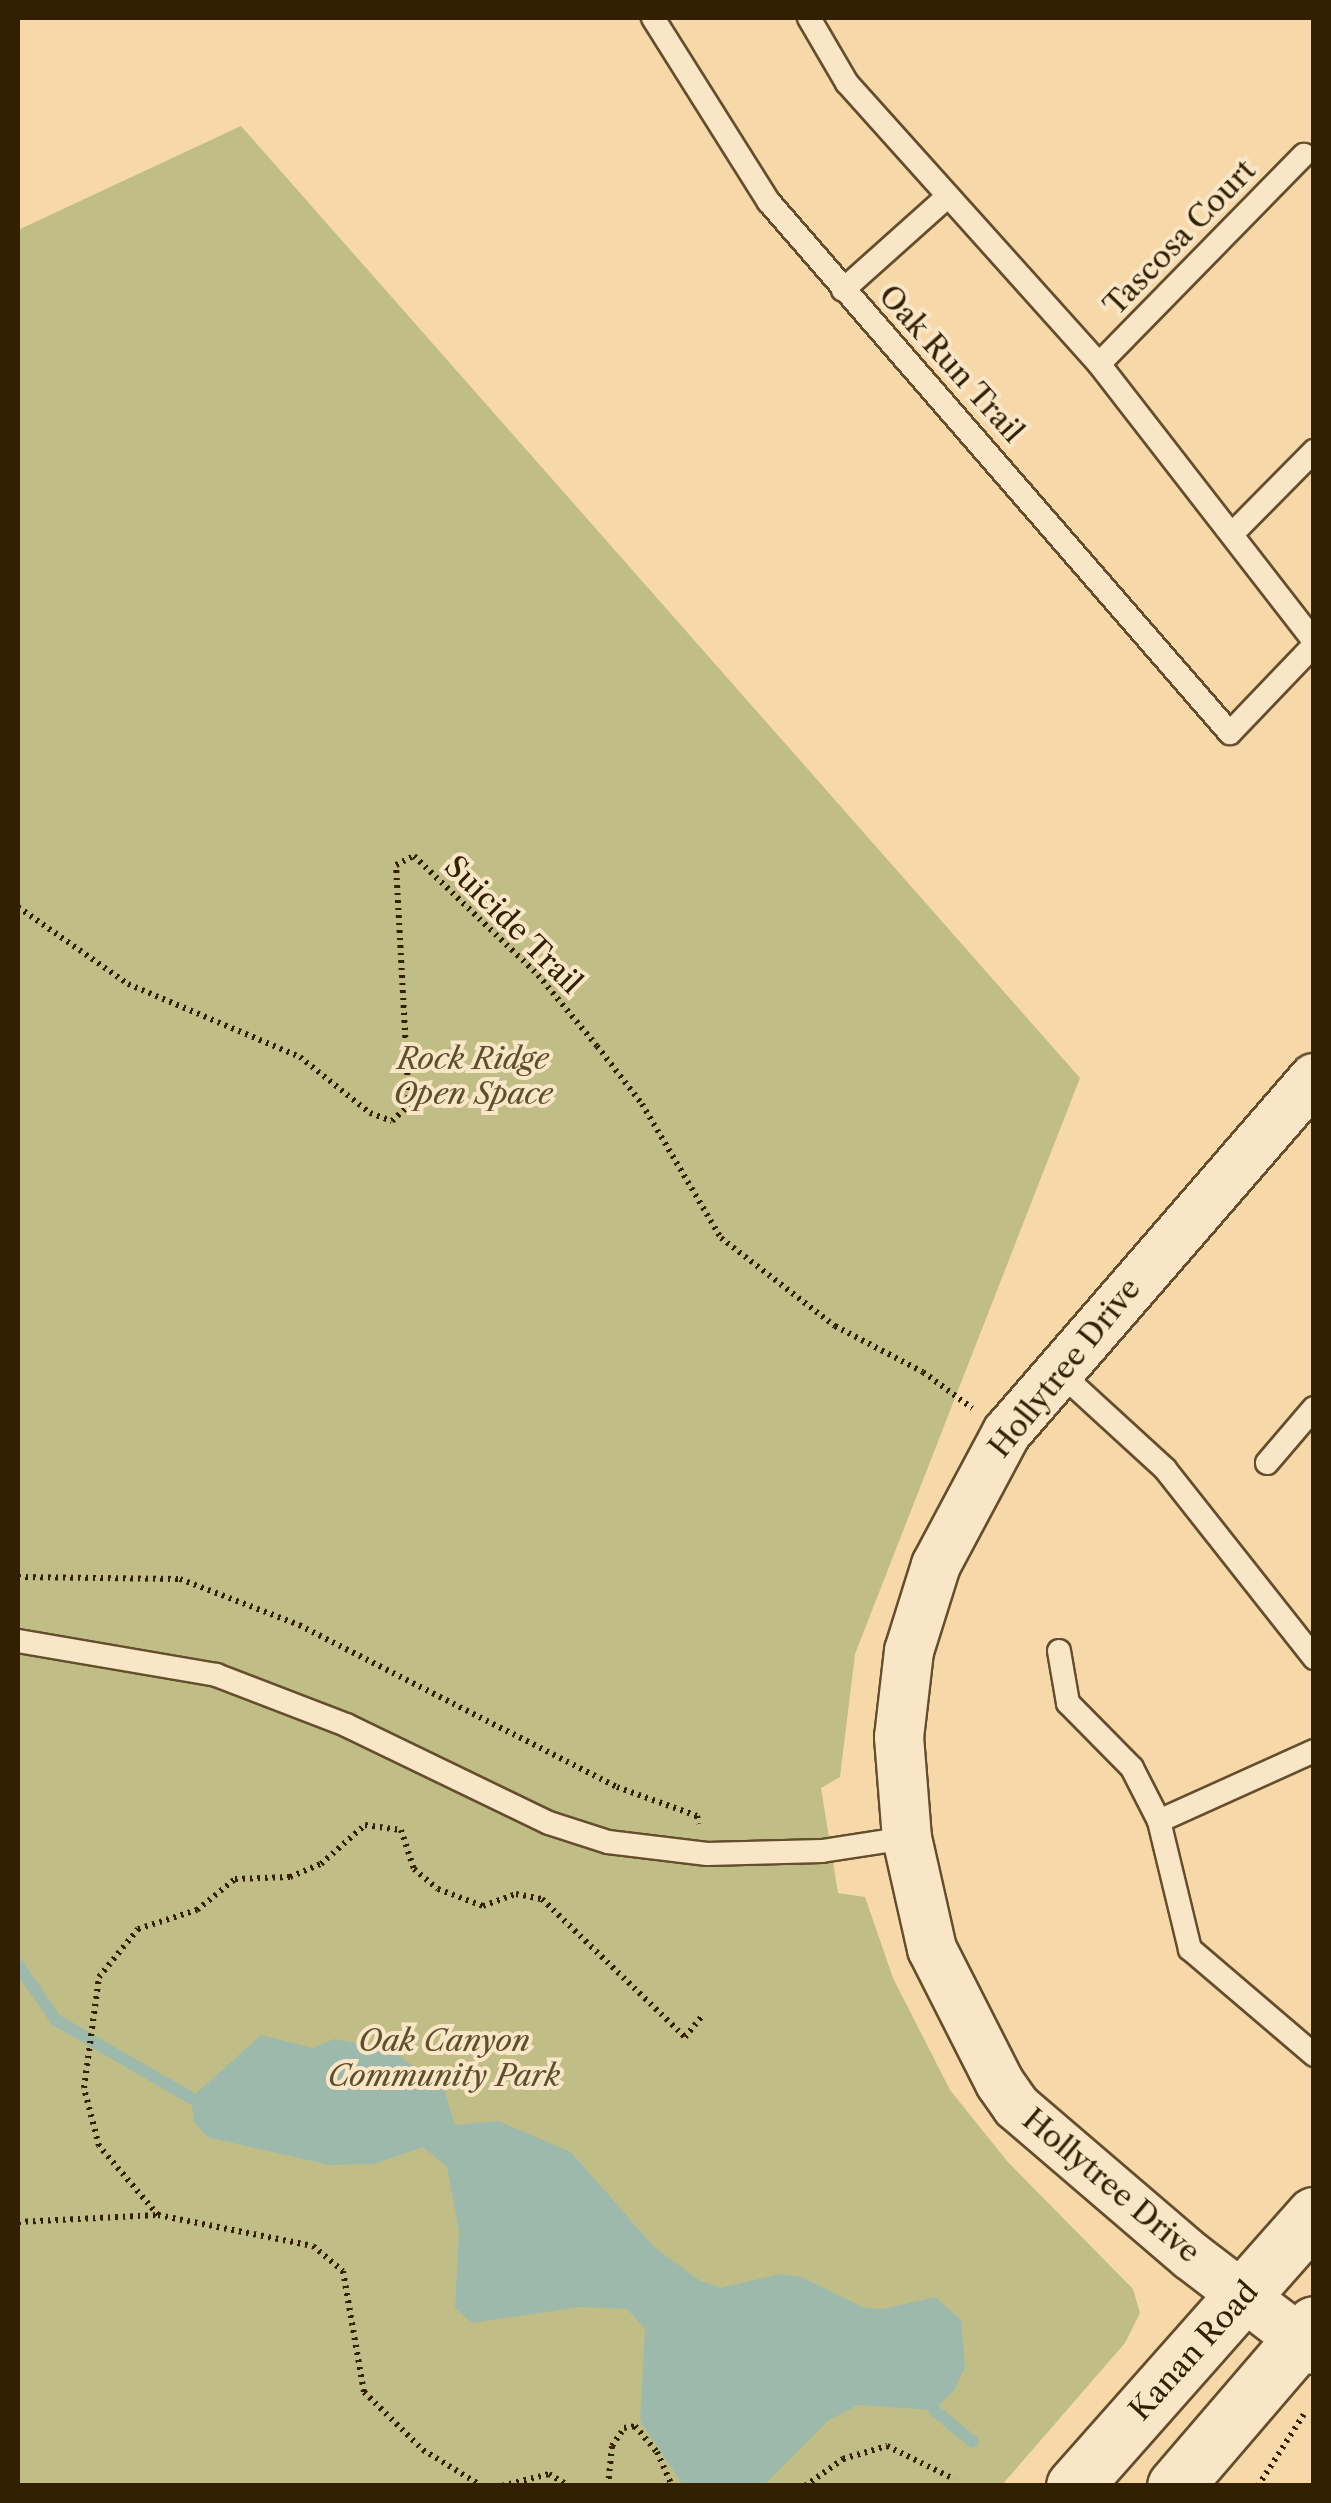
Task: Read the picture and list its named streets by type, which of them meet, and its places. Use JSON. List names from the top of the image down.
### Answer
{
  "streets": {
    "main road": ["Kanan Road"],
    "street": ["Hollytree Drive"],
    "lane": ["Tascosa Court", "Oak Run Trail"],
    "path": ["Suicide Trail"]
  },
  "crossings": [
    ["Suicide Trail", "Hollytree Drive"],
    ["Hollytree Drive", "Kanan Road"]
  ],
  "parks": ["Rock Ridge Open Space", "Oak Canyon Community Park"]
}
